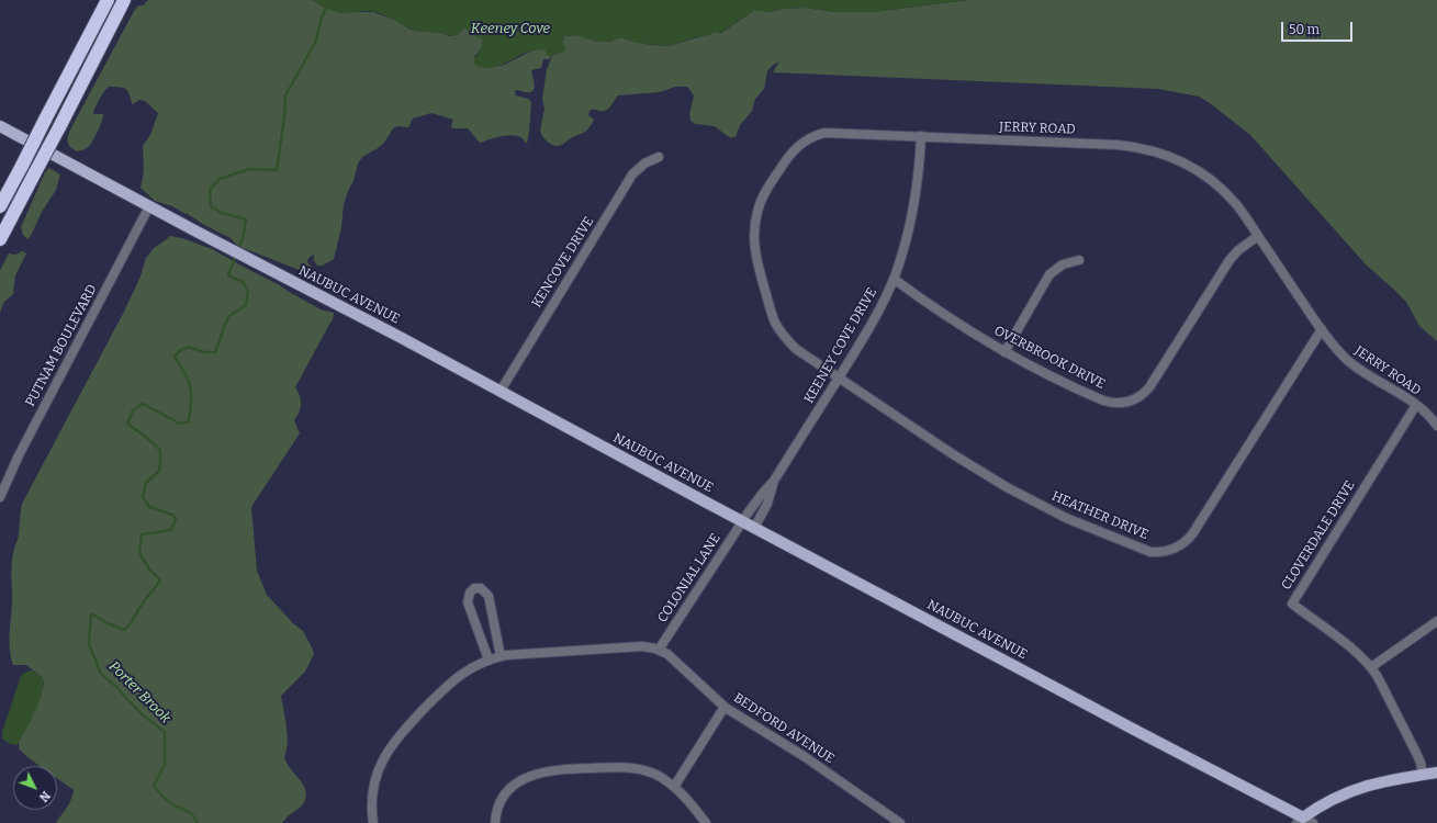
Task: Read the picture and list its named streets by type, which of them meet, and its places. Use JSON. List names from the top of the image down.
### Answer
{
  "streets": {
    "main road": ["NAUBUC AVENUE"],
    "street": [
      "JERRY ROAD",
      "KENCOVE DRIVE",
      "PUTNAM BOULEVARD",
      "KEENEY COVE DRIVE",
      "OVERBROOK DRIVE",
      "HEATHER DRIVE",
      "CLOVERDALE DRIVE",
      "COLONIAL LANE",
      "BEDFORD AVENUE"
    ]
  },
  "crossings": [
    ["JERRY ROAD", "KEENEY COVE DRIVE"],
    ["JERRY ROAD", "OVERBROOK DRIVE"],
    ["JERRY ROAD", "HEATHER DRIVE"],
    ["JERRY ROAD", "CLOVERDALE DRIVE"],
    ["KENCOVE DRIVE", "NAUBUC AVENUE"],
    ["NAUBUC AVENUE", "PUTNAM BOULEVARD"],
    ["NAUBUC AVENUE", "KEENEY COVE DRIVE"],
    ["NAUBUC AVENUE", "COLONIAL LANE"],
    ["KEENEY COVE DRIVE", "OVERBROOK DRIVE"],
    ["KEENEY COVE DRIVE", "HEATHER DRIVE"],
    ["KEENEY COVE DRIVE", "COLONIAL LANE"],
    ["COLONIAL LANE", "BEDFORD AVENUE"]
  ],
  "water": ["Keeney Cove", "Porter Brook"],
  "scale_bar": "50 m",
  "north": "bottom right"
}
